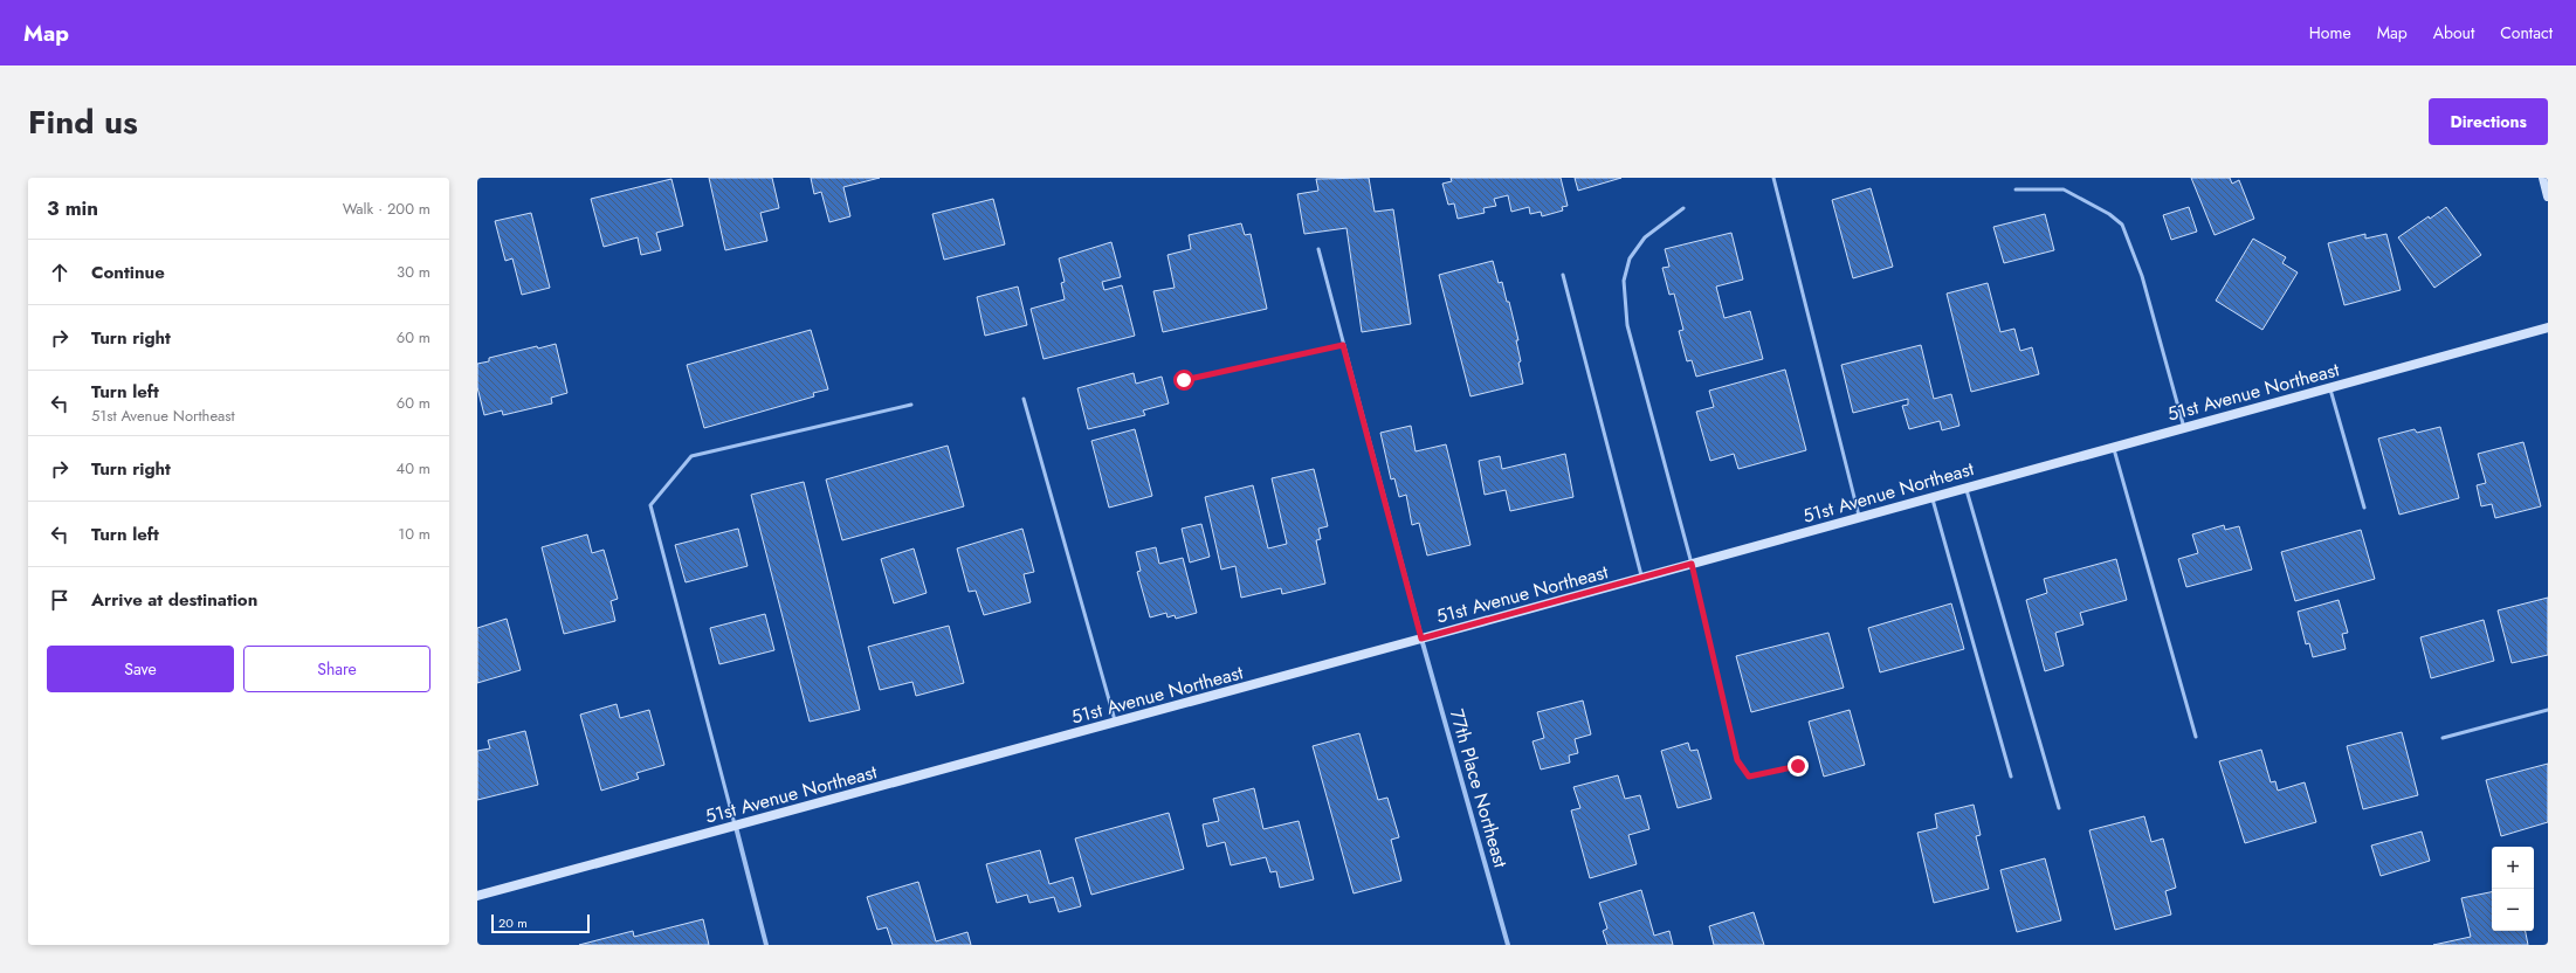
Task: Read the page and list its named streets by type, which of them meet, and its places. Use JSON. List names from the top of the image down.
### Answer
{
  "streets": {
    "street": ["51st Avenue Northeast", "77th Place Northeast"]
  },
  "crossings": [
    ["51st Avenue Northeast", "77th Place Northeast"]
  ],
  "scale_bar": "20 m",
  "page": {
    "header": "Map",
    "nav": [
      "Home",
      "Map",
      "About",
      "Contact"
    ],
    "title": "Find us",
    "buttons": [
      "Directions",
      ["Save", "Share"]
    ],
    "heading": ["3 min", "Walk · 200 m"],
    "list": [
      ["Continue", "30 m"],
      ["Turn right", "60 m"],
      ["Turn left", "51st Avenue Northeast", "60 m"],
      ["Turn right", "40 m"],
      ["Turn left", "10 m"],
      "Arrive at destination"
    ],
    "map_buttons": ["+", "−"],
    "scale": "20 m"
  }
}
